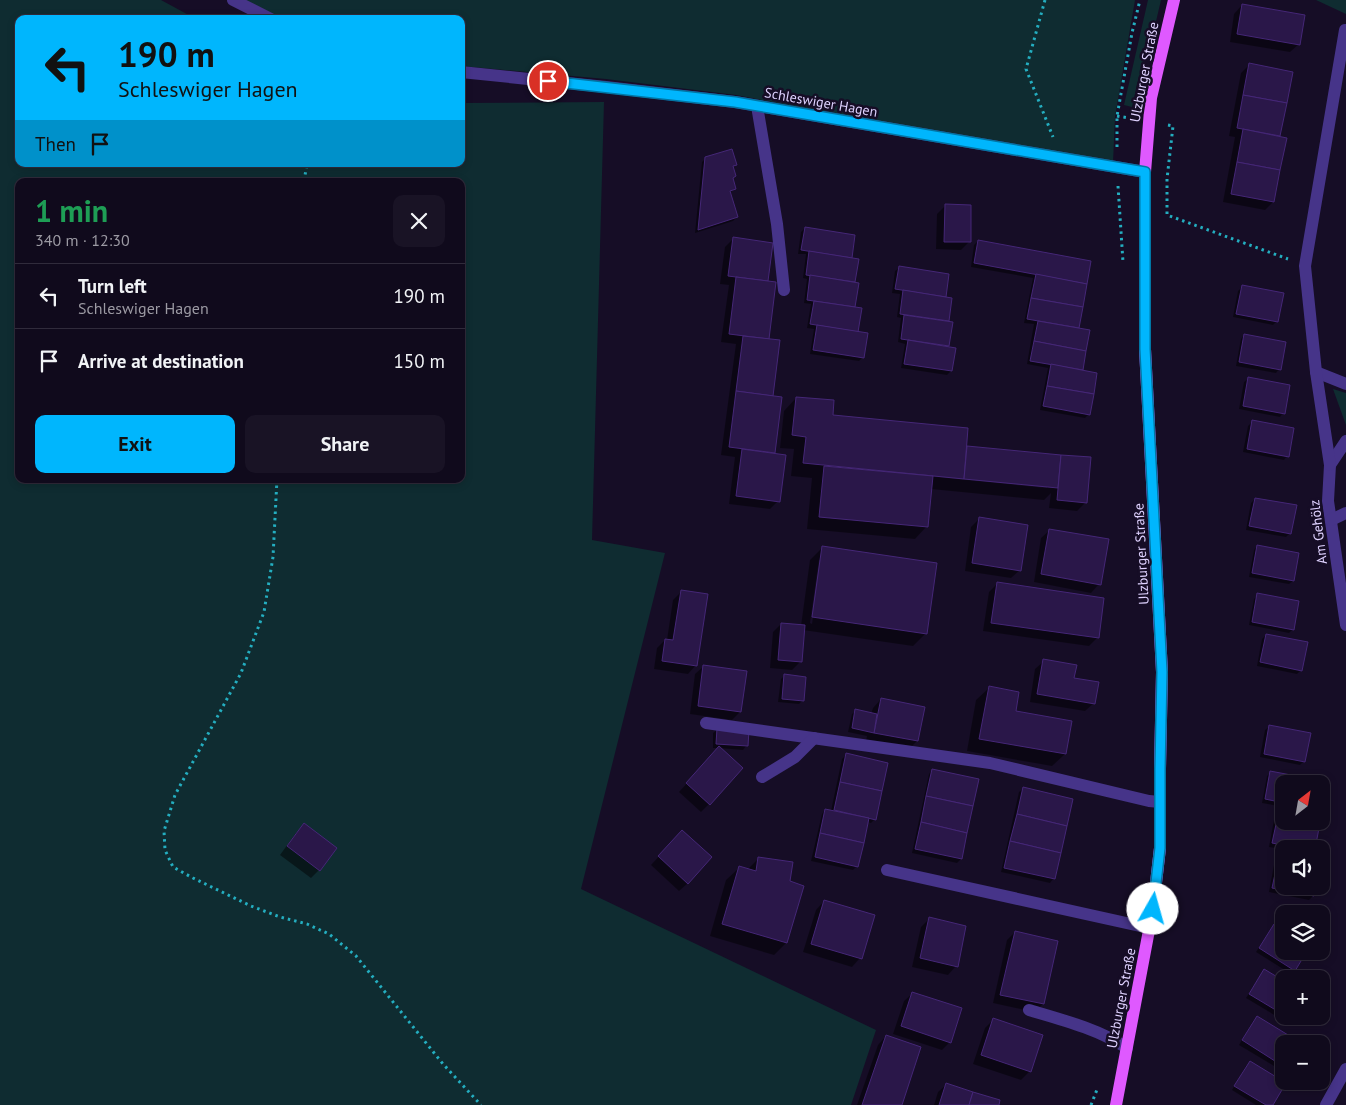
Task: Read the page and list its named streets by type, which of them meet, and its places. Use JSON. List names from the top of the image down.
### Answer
{
  "streets": {
    "main road": ["Ulzburger Straße"],
    "street": ["Schleswiger Hagen", "Am Gehölz"]
  },
  "crossings": [
    ["Ulzburger Straße", "Schleswiger Hagen"]
  ],
  "north": "top right",
  "page": {
    "turn": ["190 m", "Schleswiger Hagen"],
    "then": "Then",
    "heading": ["1 min", "340 m · 12:30"],
    "list": [
      {
        "name": "Turn left",
        "note": "Schleswiger Hagen",
        "value": "190 m"
      },
      {
        "name": "Arrive at destination",
        "value": "150 m"
      }
    ],
    "buttons": ["Exit", "Share"],
    "map_buttons": ["+", "−"]
  }
}
